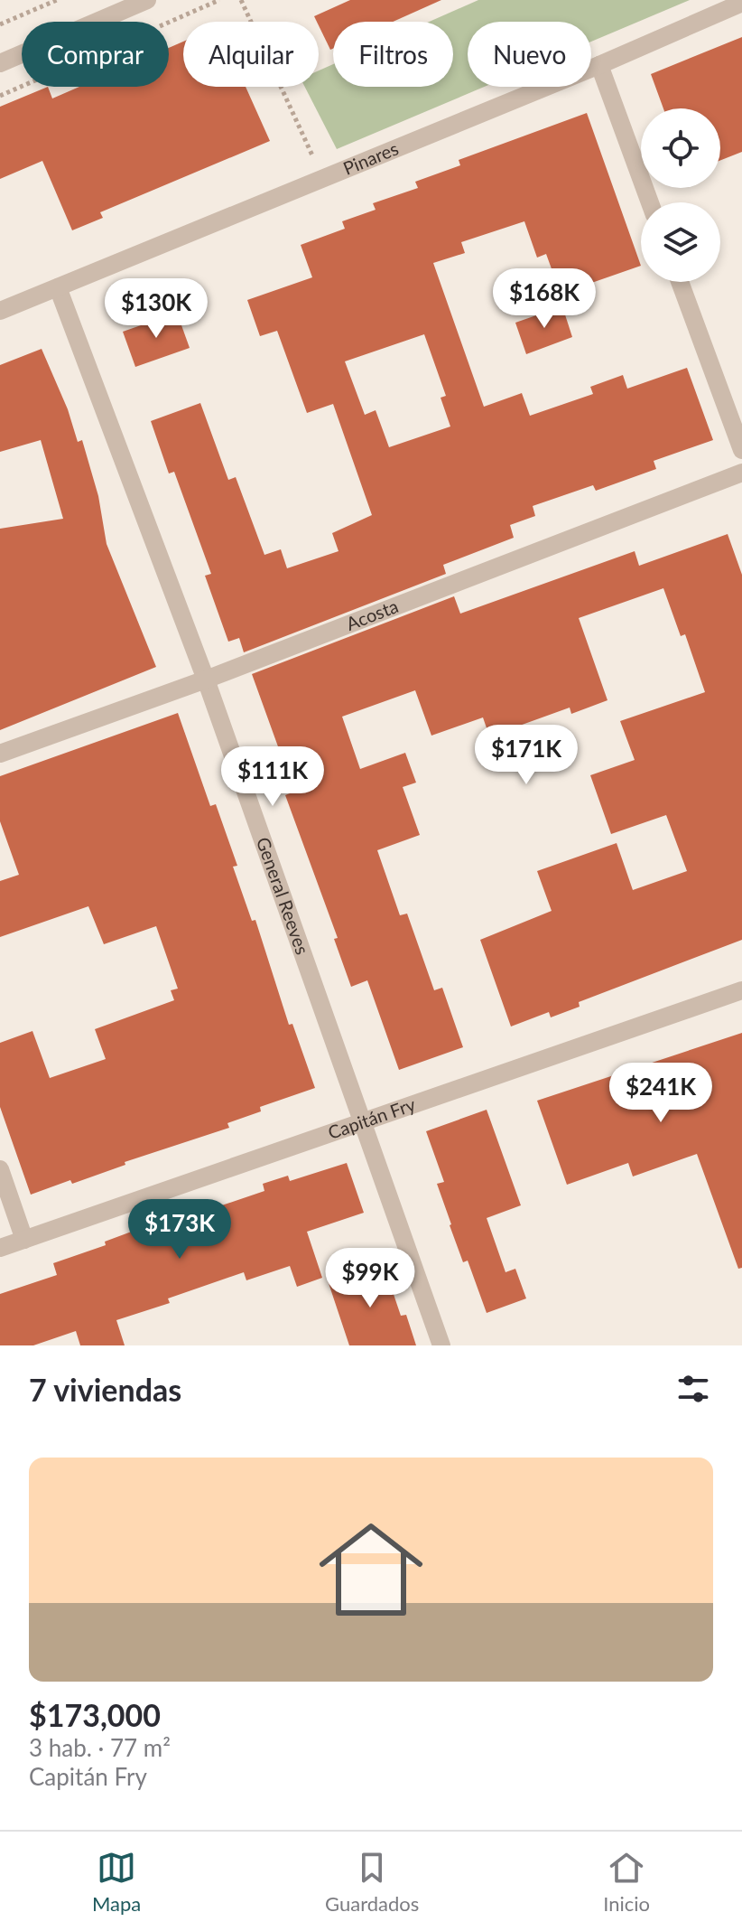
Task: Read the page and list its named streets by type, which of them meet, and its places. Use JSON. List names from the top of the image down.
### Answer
{
  "streets": {
    "street": [
      "Pinares",
      "Acosta",
      "General Reeves",
      "Capitán Fry"
    ]
  },
  "crossings": [
    ["Pinares", "General Reeves"],
    ["Acosta", "General Reeves"],
    ["General Reeves", "Capitán Fry"]
  ],
  "page": {
    "chip": [
      "Comprar",
      "Alquilar",
      "Filtros",
      "Nuevo"
    ],
    "price": [
      "$168K",
      "$130K",
      "$171K",
      "$111K",
      "$241K",
      "$173K",
      "$99K"
    ],
    "heading": "7 viviendas",
    "list": [
      {
        "name": "$173,000",
        "note": "3 hab. · 77 m² · Capitán Fry"
      }
    ],
    "tabs": ["Mapa", "Guardados", "Inicio"]
  }
}
